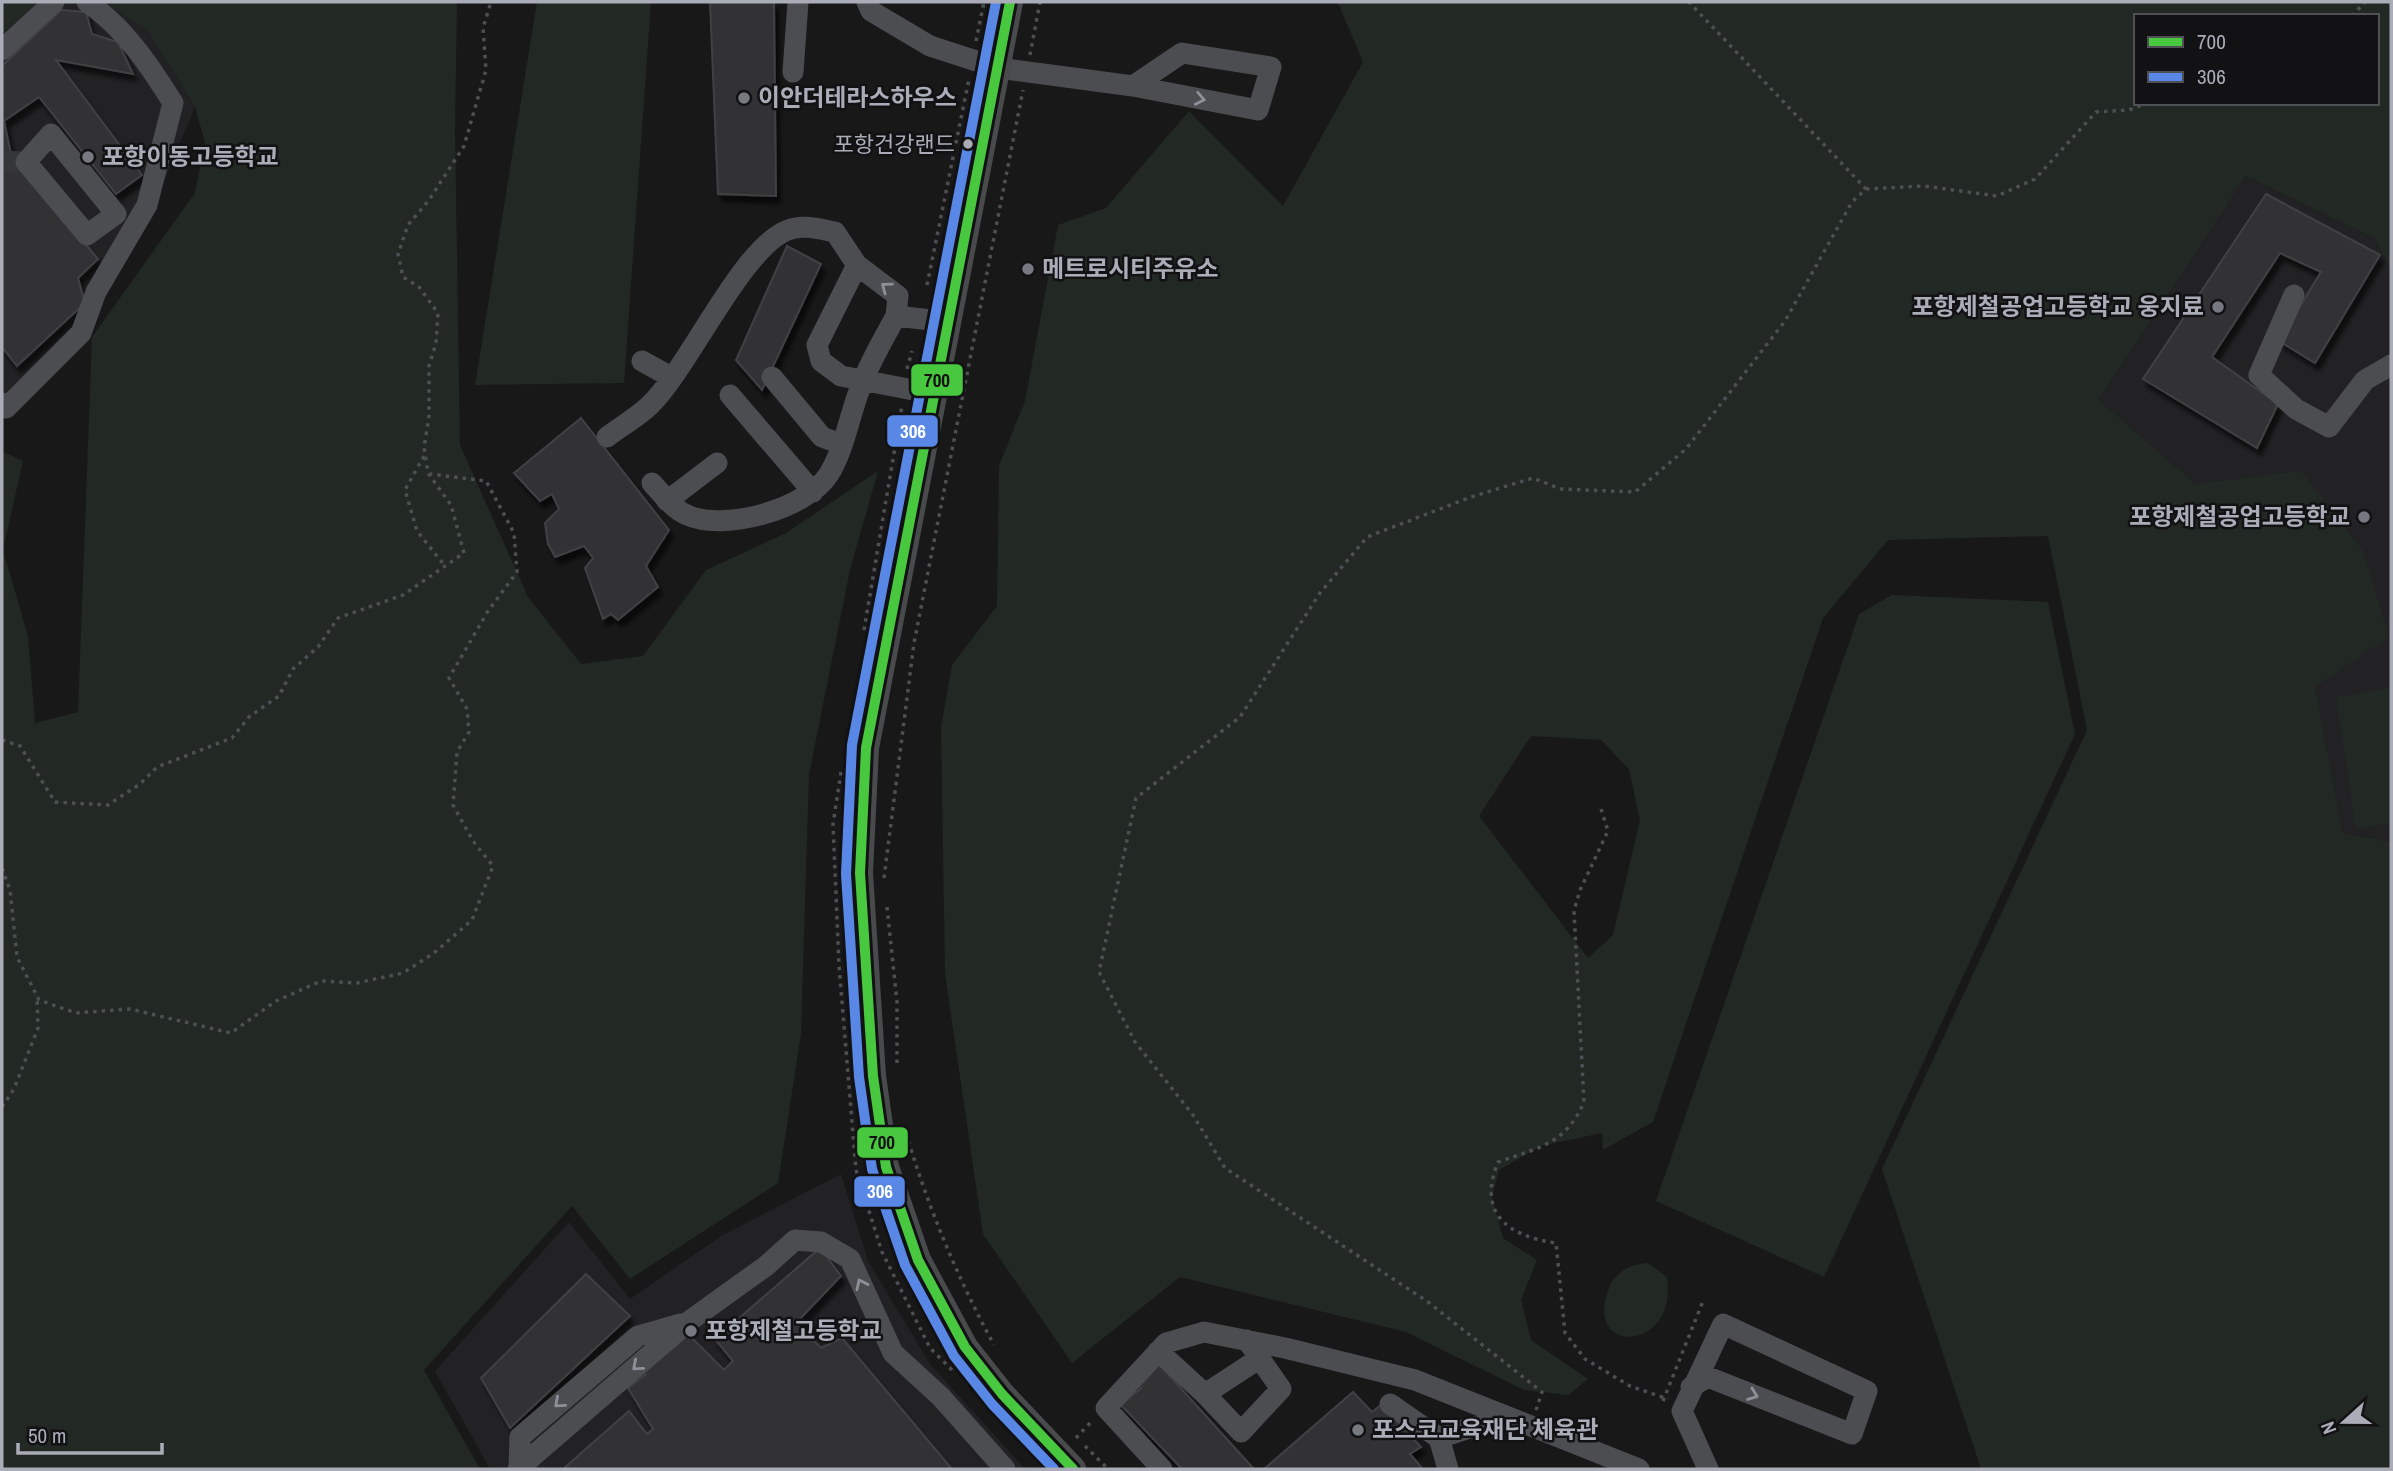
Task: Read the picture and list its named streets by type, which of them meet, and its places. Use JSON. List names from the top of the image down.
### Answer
{
  "places": [
    "이안더테라스하우스",
    "포항건강랜드",
    "포항이동고등학교",
    "메트로시티주유소",
    "포항제철공업고등학교 웅지료",
    "포항제철공업고등학교",
    "포항제철고등학교",
    "포스코교육재단 체육관"
  ],
  "lines": ["transit line 700", "transit line 306"],
  "legend": ["700", "306"],
  "scale_bar": "50 m",
  "north": "left"
}
